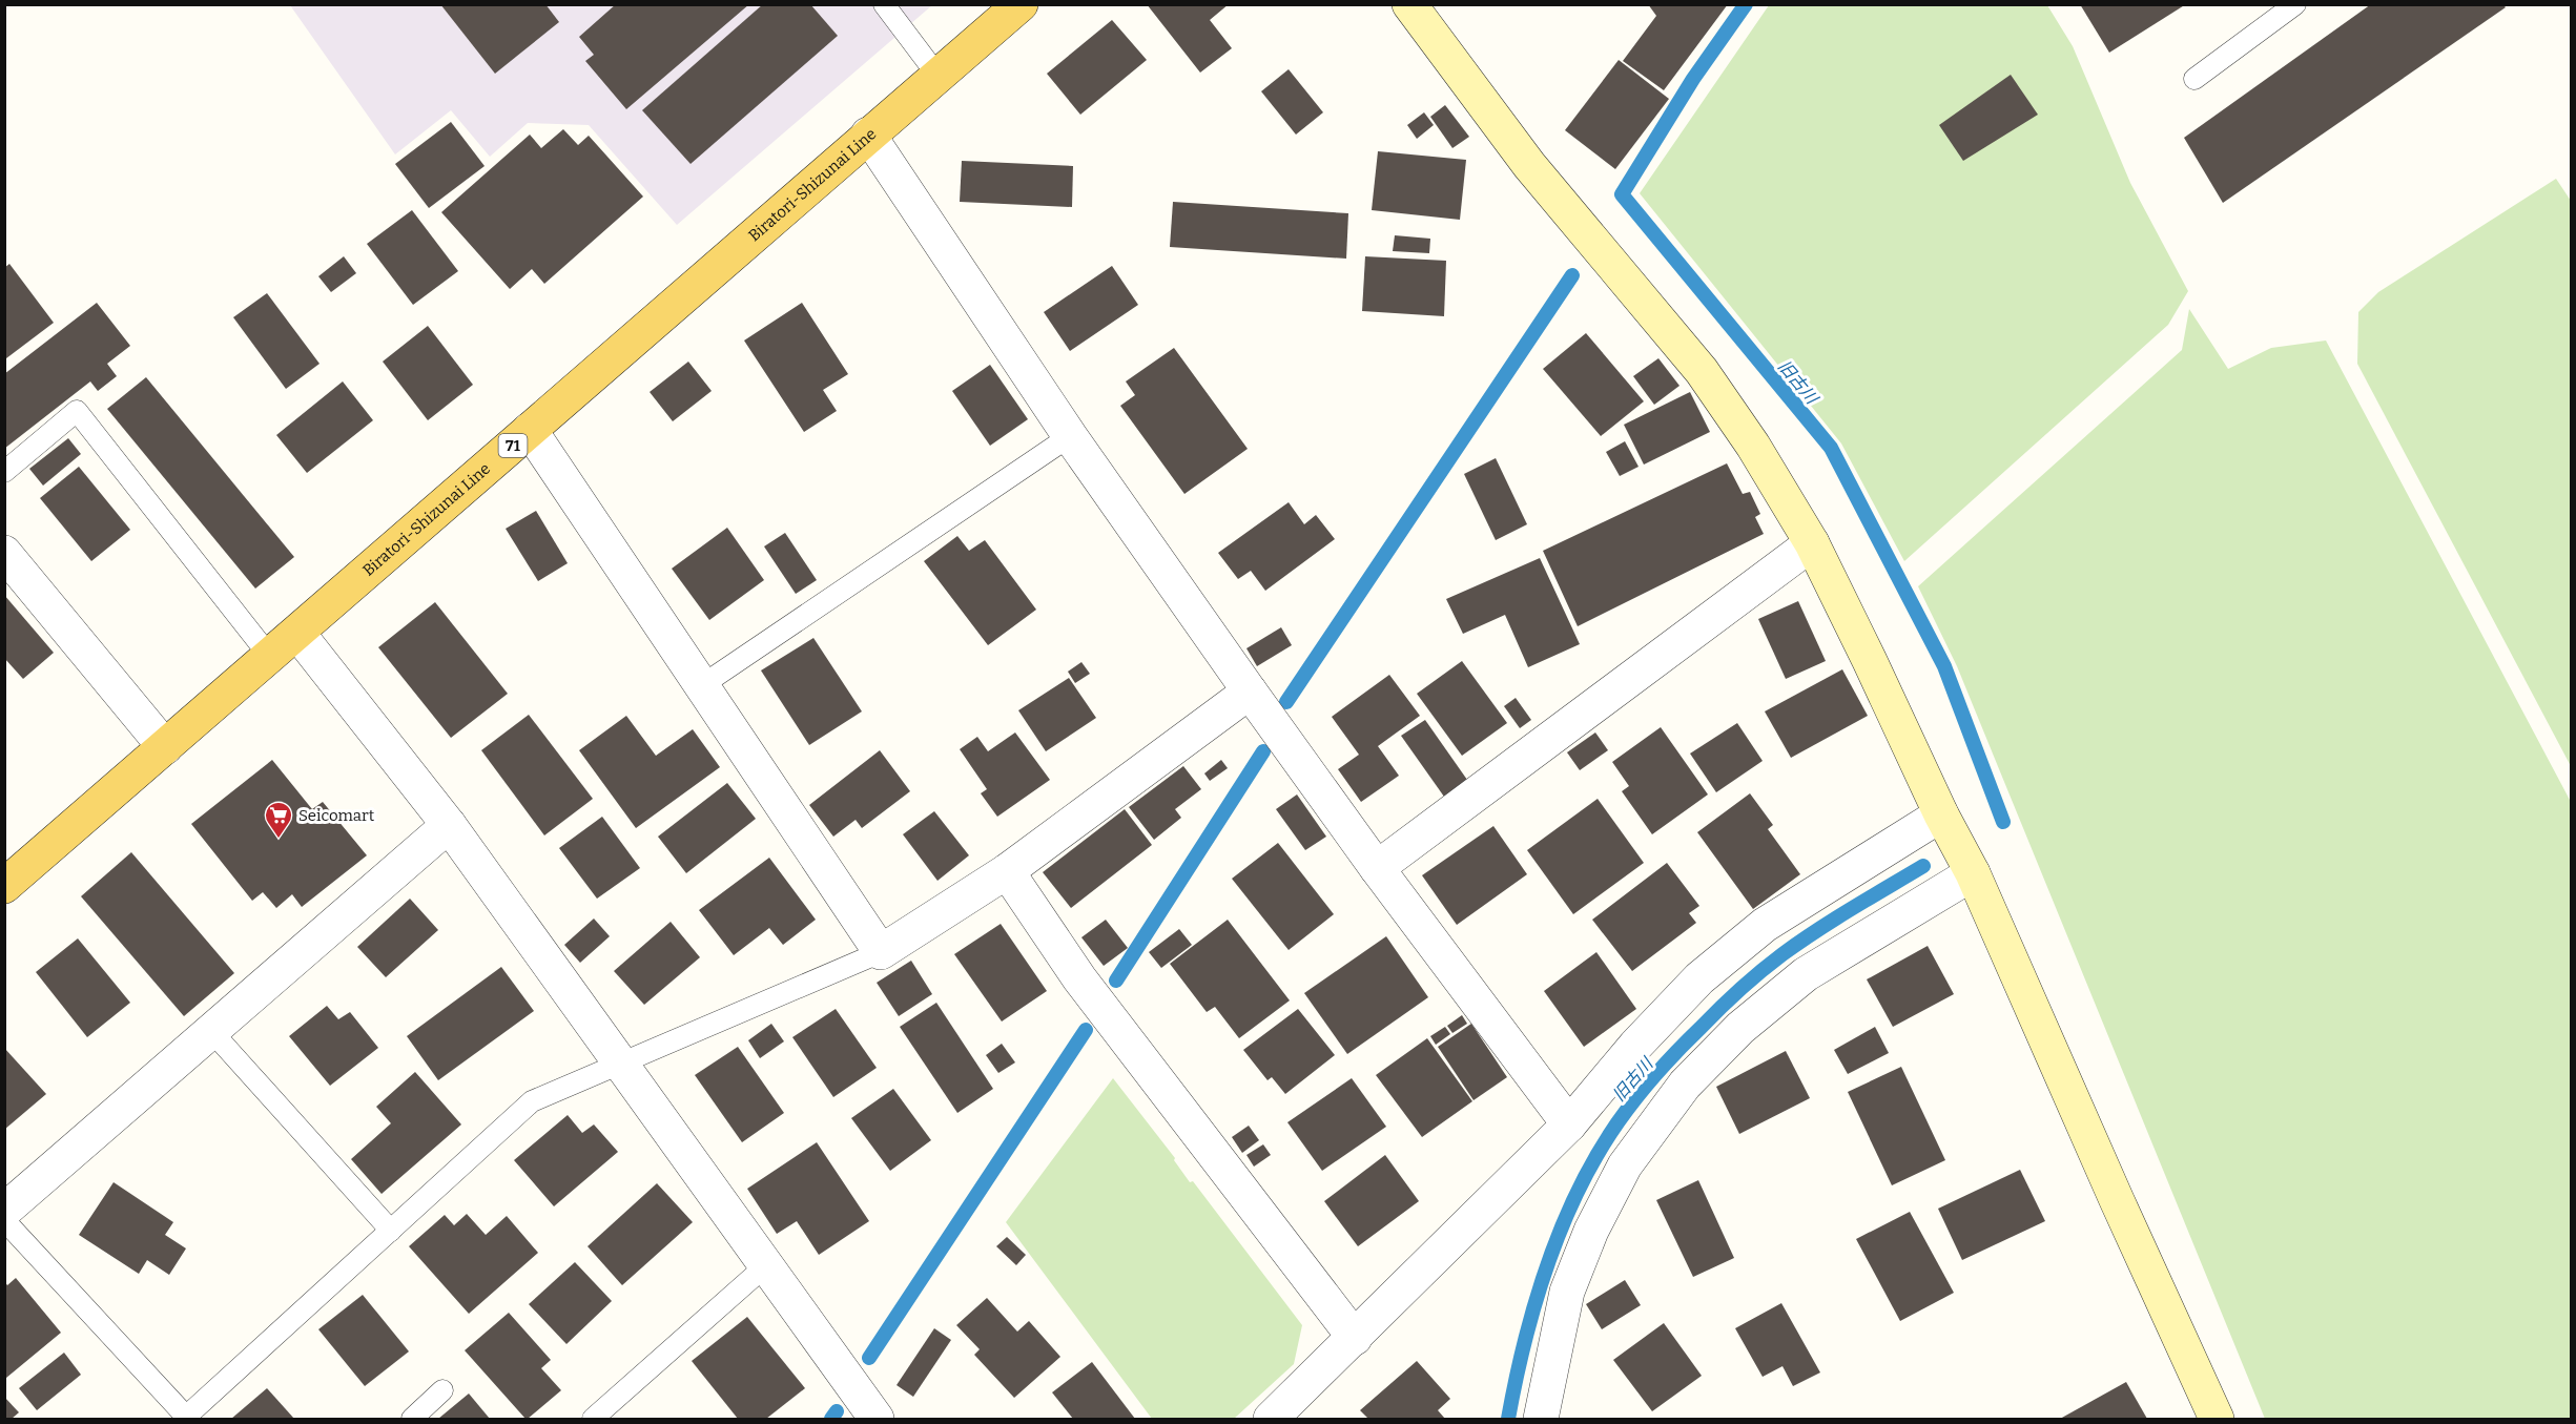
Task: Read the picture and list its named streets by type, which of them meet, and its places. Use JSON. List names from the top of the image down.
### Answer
{
  "streets": {
    "main road": ["Biratori-Shizunai Line", "71"]
  },
  "water": ["旧古川"],
  "places": {
    "supermarket": ["Seicomart"]
  }
}
